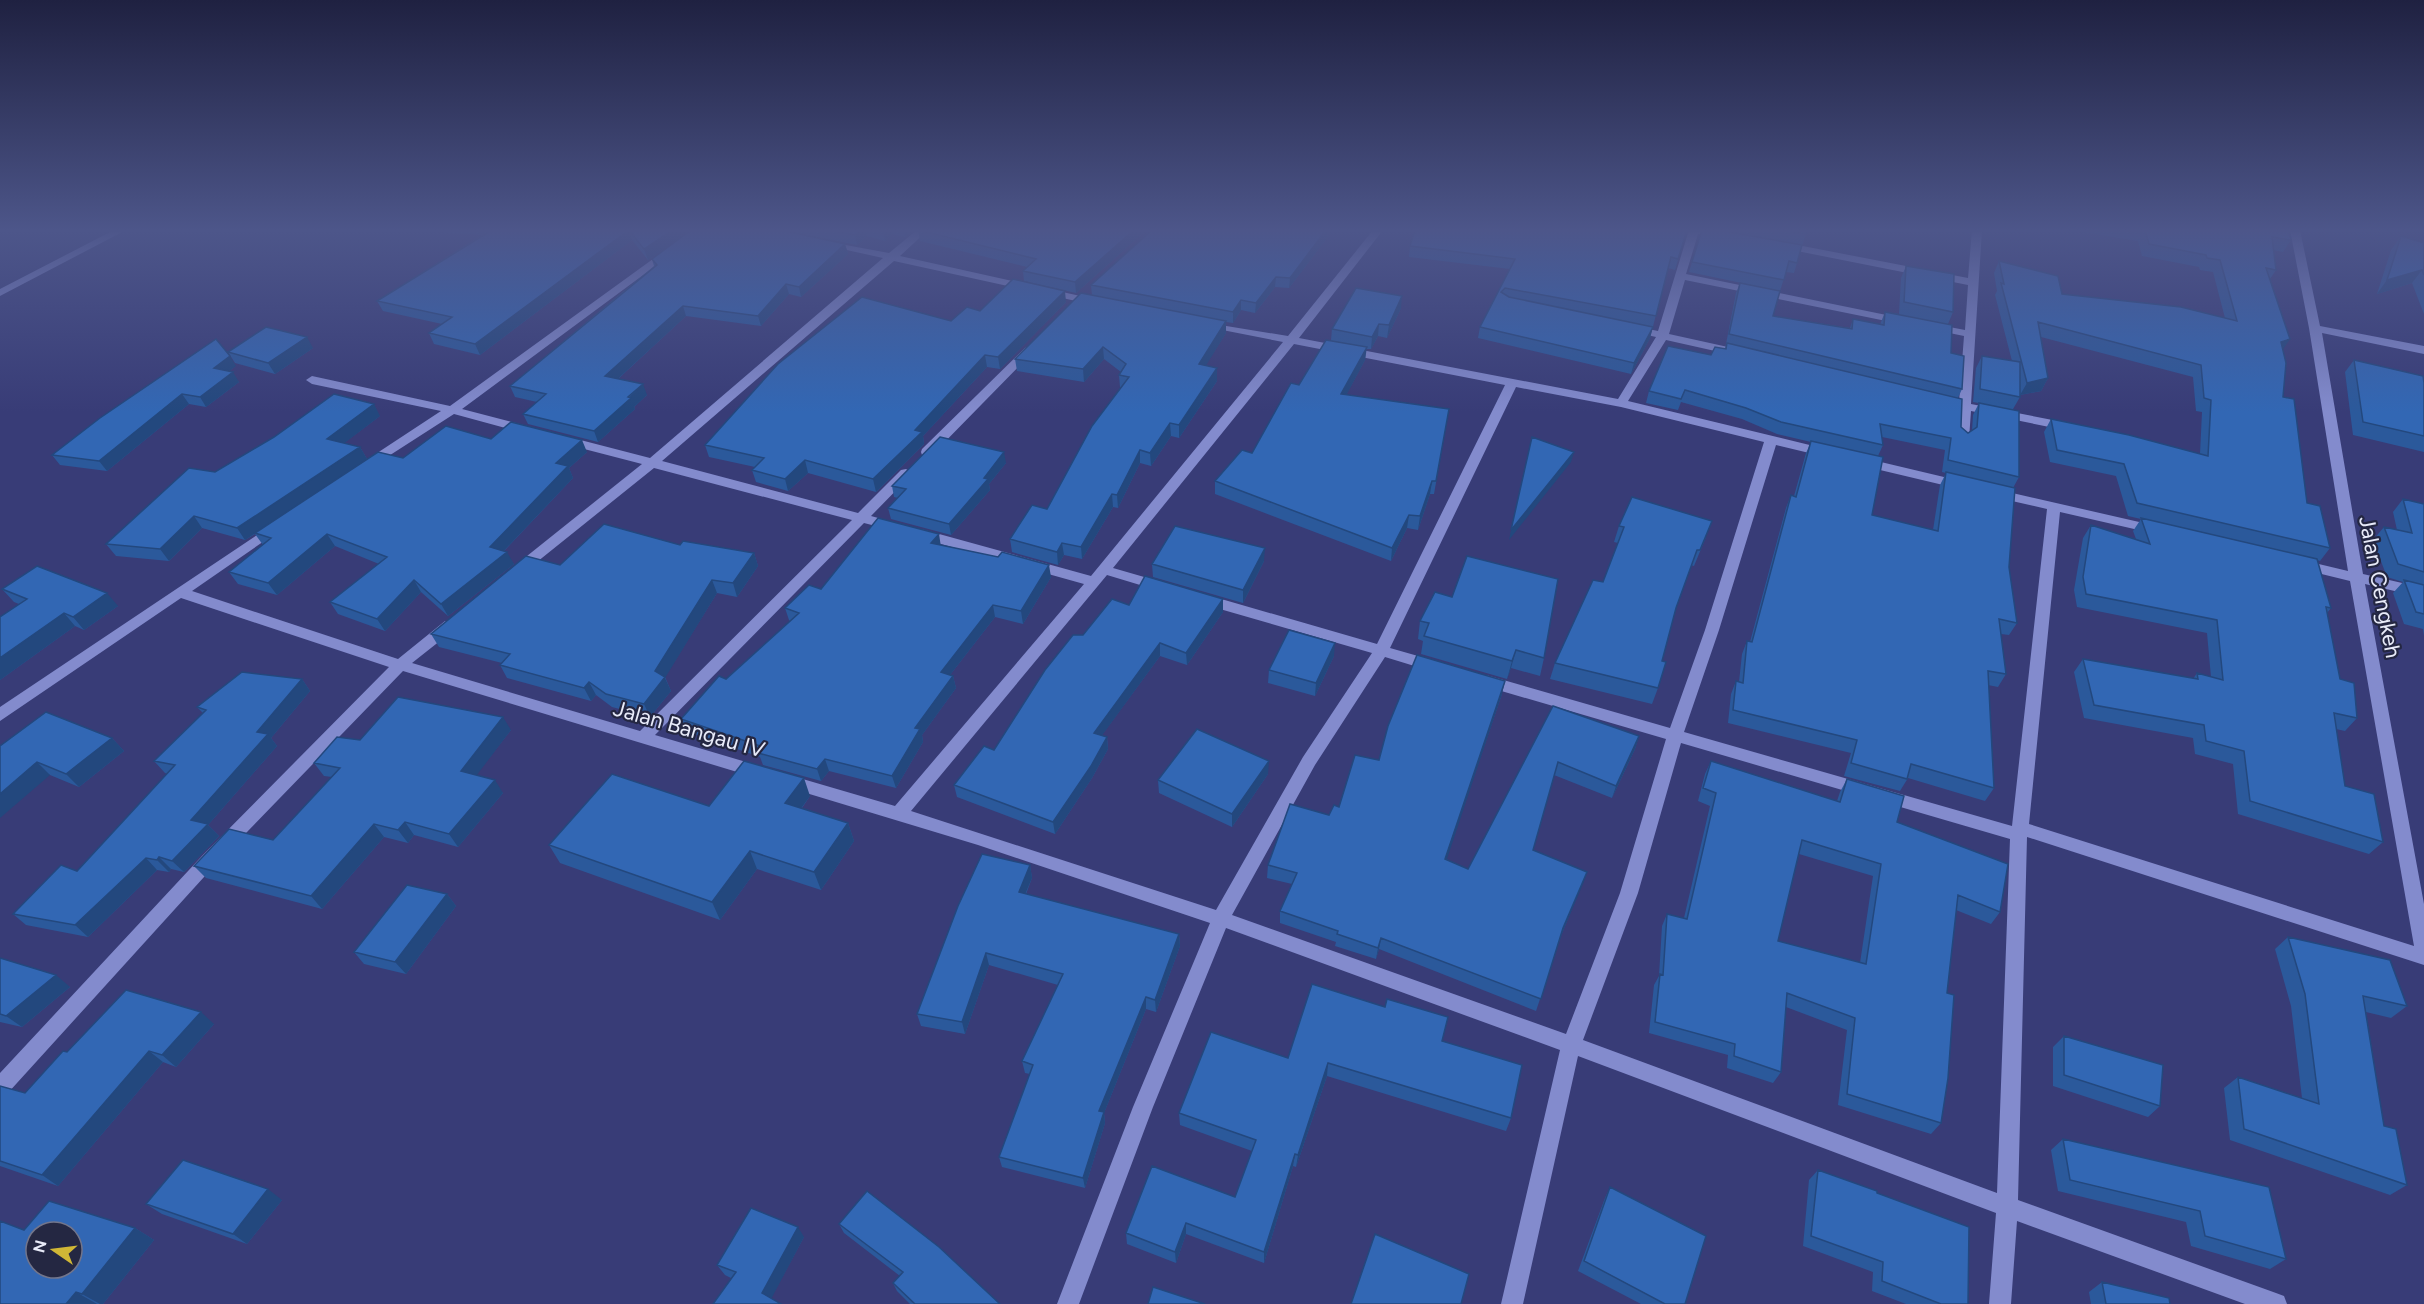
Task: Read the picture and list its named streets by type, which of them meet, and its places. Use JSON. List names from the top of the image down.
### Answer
{
  "streets": {
    "street": ["Jalan Cengkeh", "Jalan Bangau IV"]
  },
  "north": "left"
}
